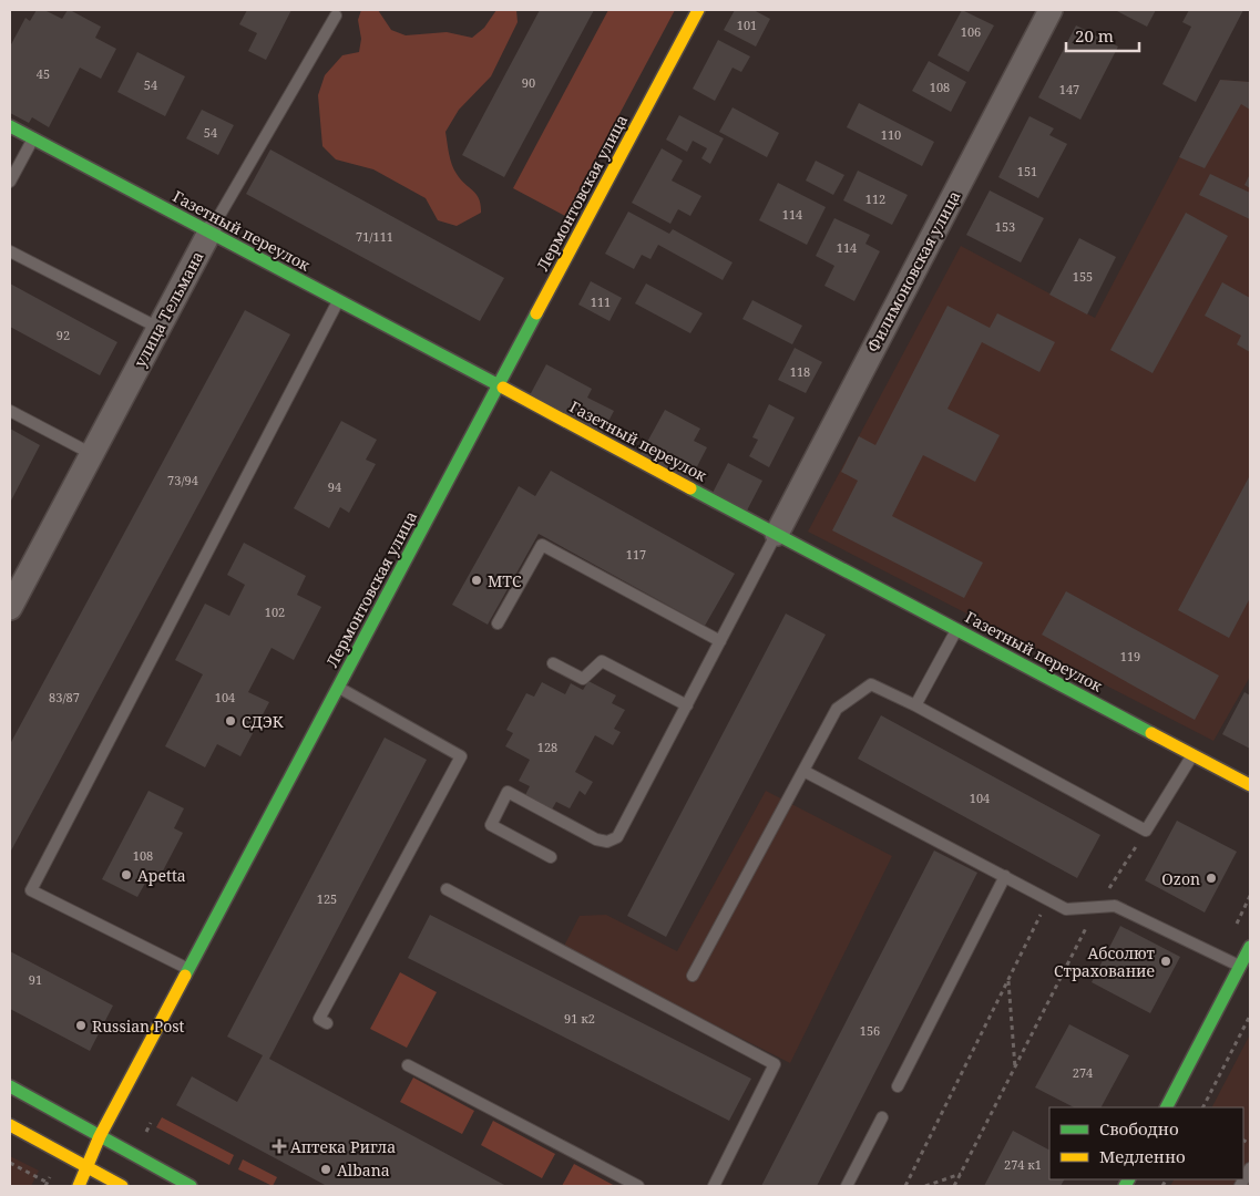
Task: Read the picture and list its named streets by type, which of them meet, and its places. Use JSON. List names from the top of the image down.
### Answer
{
  "streets": {
    "street": [
      "Лермонтовская улица",
      "Газетный переулок",
      "Филимоновская улица",
      "улица Тельмана"
    ]
  },
  "crossings": [
    ["Лермонтовская улица", "Газетный переулок"],
    ["Газетный переулок", "Филимоновская улица"],
    ["Газетный переулок", "улица Тельмана"]
  ],
  "places": {
    "other": [
      "МТС",
      "СДЭК",
      "Apetta",
      "Ozon",
      "Абсолют Страхование",
      "Russian Post",
      "Albana"
    ],
    "health": ["Аптека Ригла"]
  },
  "house_numbers": [
    "101",
    "106",
    "45",
    "90",
    "54",
    "108",
    "147",
    "54",
    "110",
    "151",
    "112",
    "114",
    "153",
    "71/111",
    "114",
    "155",
    "111",
    "92",
    "118",
    "73/94",
    "94",
    "117",
    "102",
    "119",
    "83/87",
    "104",
    "128",
    "104",
    "108",
    "125",
    "91",
    "91 к2",
    "156",
    "274",
    "274 к1"
  ],
  "legend": ["Свободно", "Медленно"],
  "scale_bar": "20 m"
}
